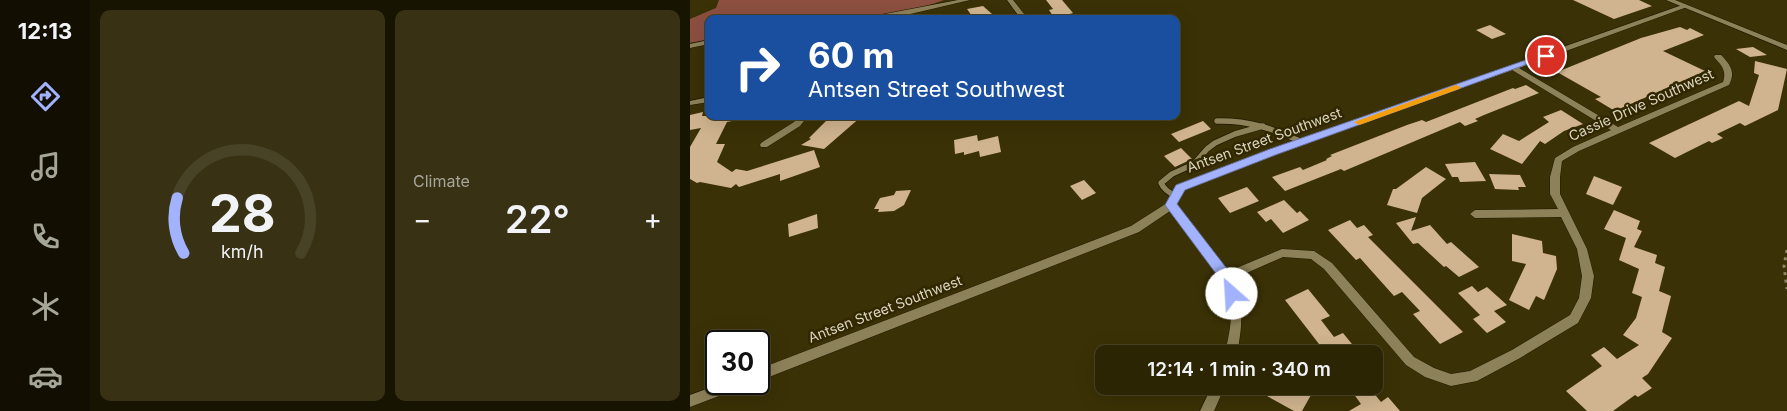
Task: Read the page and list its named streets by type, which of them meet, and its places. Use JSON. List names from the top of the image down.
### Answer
{
  "streets": {
    "street": ["Cassie Drive Southwest", "Antsen Street Southwest"]
  },
  "page": {
    "tabs": "12:13",
    "tile": "Climate",
    "turn": ["60 m", "Antsen Street Southwest"],
    "heat": ["−", "22°", "+"],
    "limit": "30",
    "trip": "12:14 · 1 min · 340 m",
    "gauge": ["28", "km/h"]
  }
}
